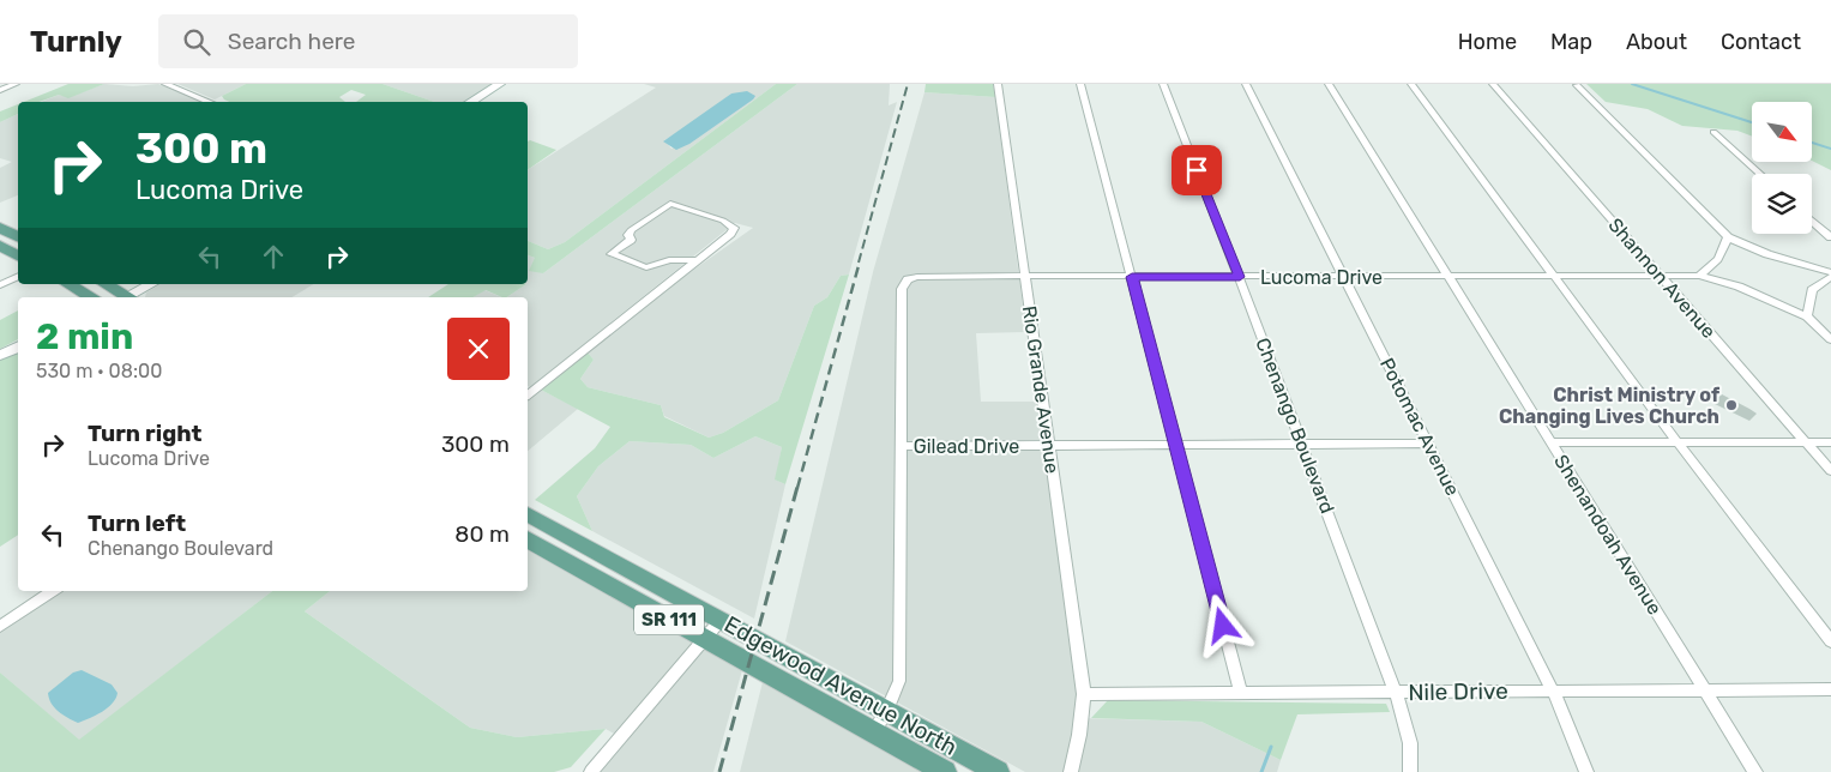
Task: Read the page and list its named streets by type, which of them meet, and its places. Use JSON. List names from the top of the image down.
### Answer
{
  "streets": {
    "main road": ["SR 111", "Edgewood Avenue North"],
    "street": [
      "Lucoma Drive",
      "Shannon Avenue",
      "Rio Grande Avenue",
      "Chenango Boulevard",
      "Potomac Avenue",
      "Gilead Drive",
      "Shenandoah Avenue",
      "Nile Drive"
    ]
  },
  "crossings": [
    ["Lucoma Drive", "Shannon Avenue"],
    ["Lucoma Drive", "Rio Grande Avenue"],
    ["Lucoma Drive", "Chenango Boulevard"],
    ["Lucoma Drive", "Potomac Avenue"],
    ["Lucoma Drive", "Gilead Drive"],
    ["Lucoma Drive", "Shenandoah Avenue"],
    ["Rio Grande Avenue", "Gilead Drive"],
    ["Rio Grande Avenue", "Nile Drive"],
    ["Chenango Boulevard", "Gilead Drive"],
    ["Chenango Boulevard", "Nile Drive"],
    ["Potomac Avenue", "Gilead Drive"],
    ["Potomac Avenue", "Nile Drive"],
    ["Shenandoah Avenue", "Nile Drive"]
  ],
  "places": ["Christ Ministry of Changing Lives Church"],
  "north": "bottom right",
  "page": {
    "header": "Turnly",
    "search": "Search here",
    "nav": [
      "Home",
      "Map",
      "About",
      "Contact"
    ],
    "turn": ["300 m", "Lucoma Drive"],
    "heading": ["2 min", "530 m · 08:00"],
    "list": [
      {
        "name": "Turn right",
        "note": "Lucoma Drive",
        "value": "300 m"
      },
      {
        "name": "Turn left",
        "note": "Chenango Boulevard",
        "value": "80 m"
      }
    ]
  }
}
